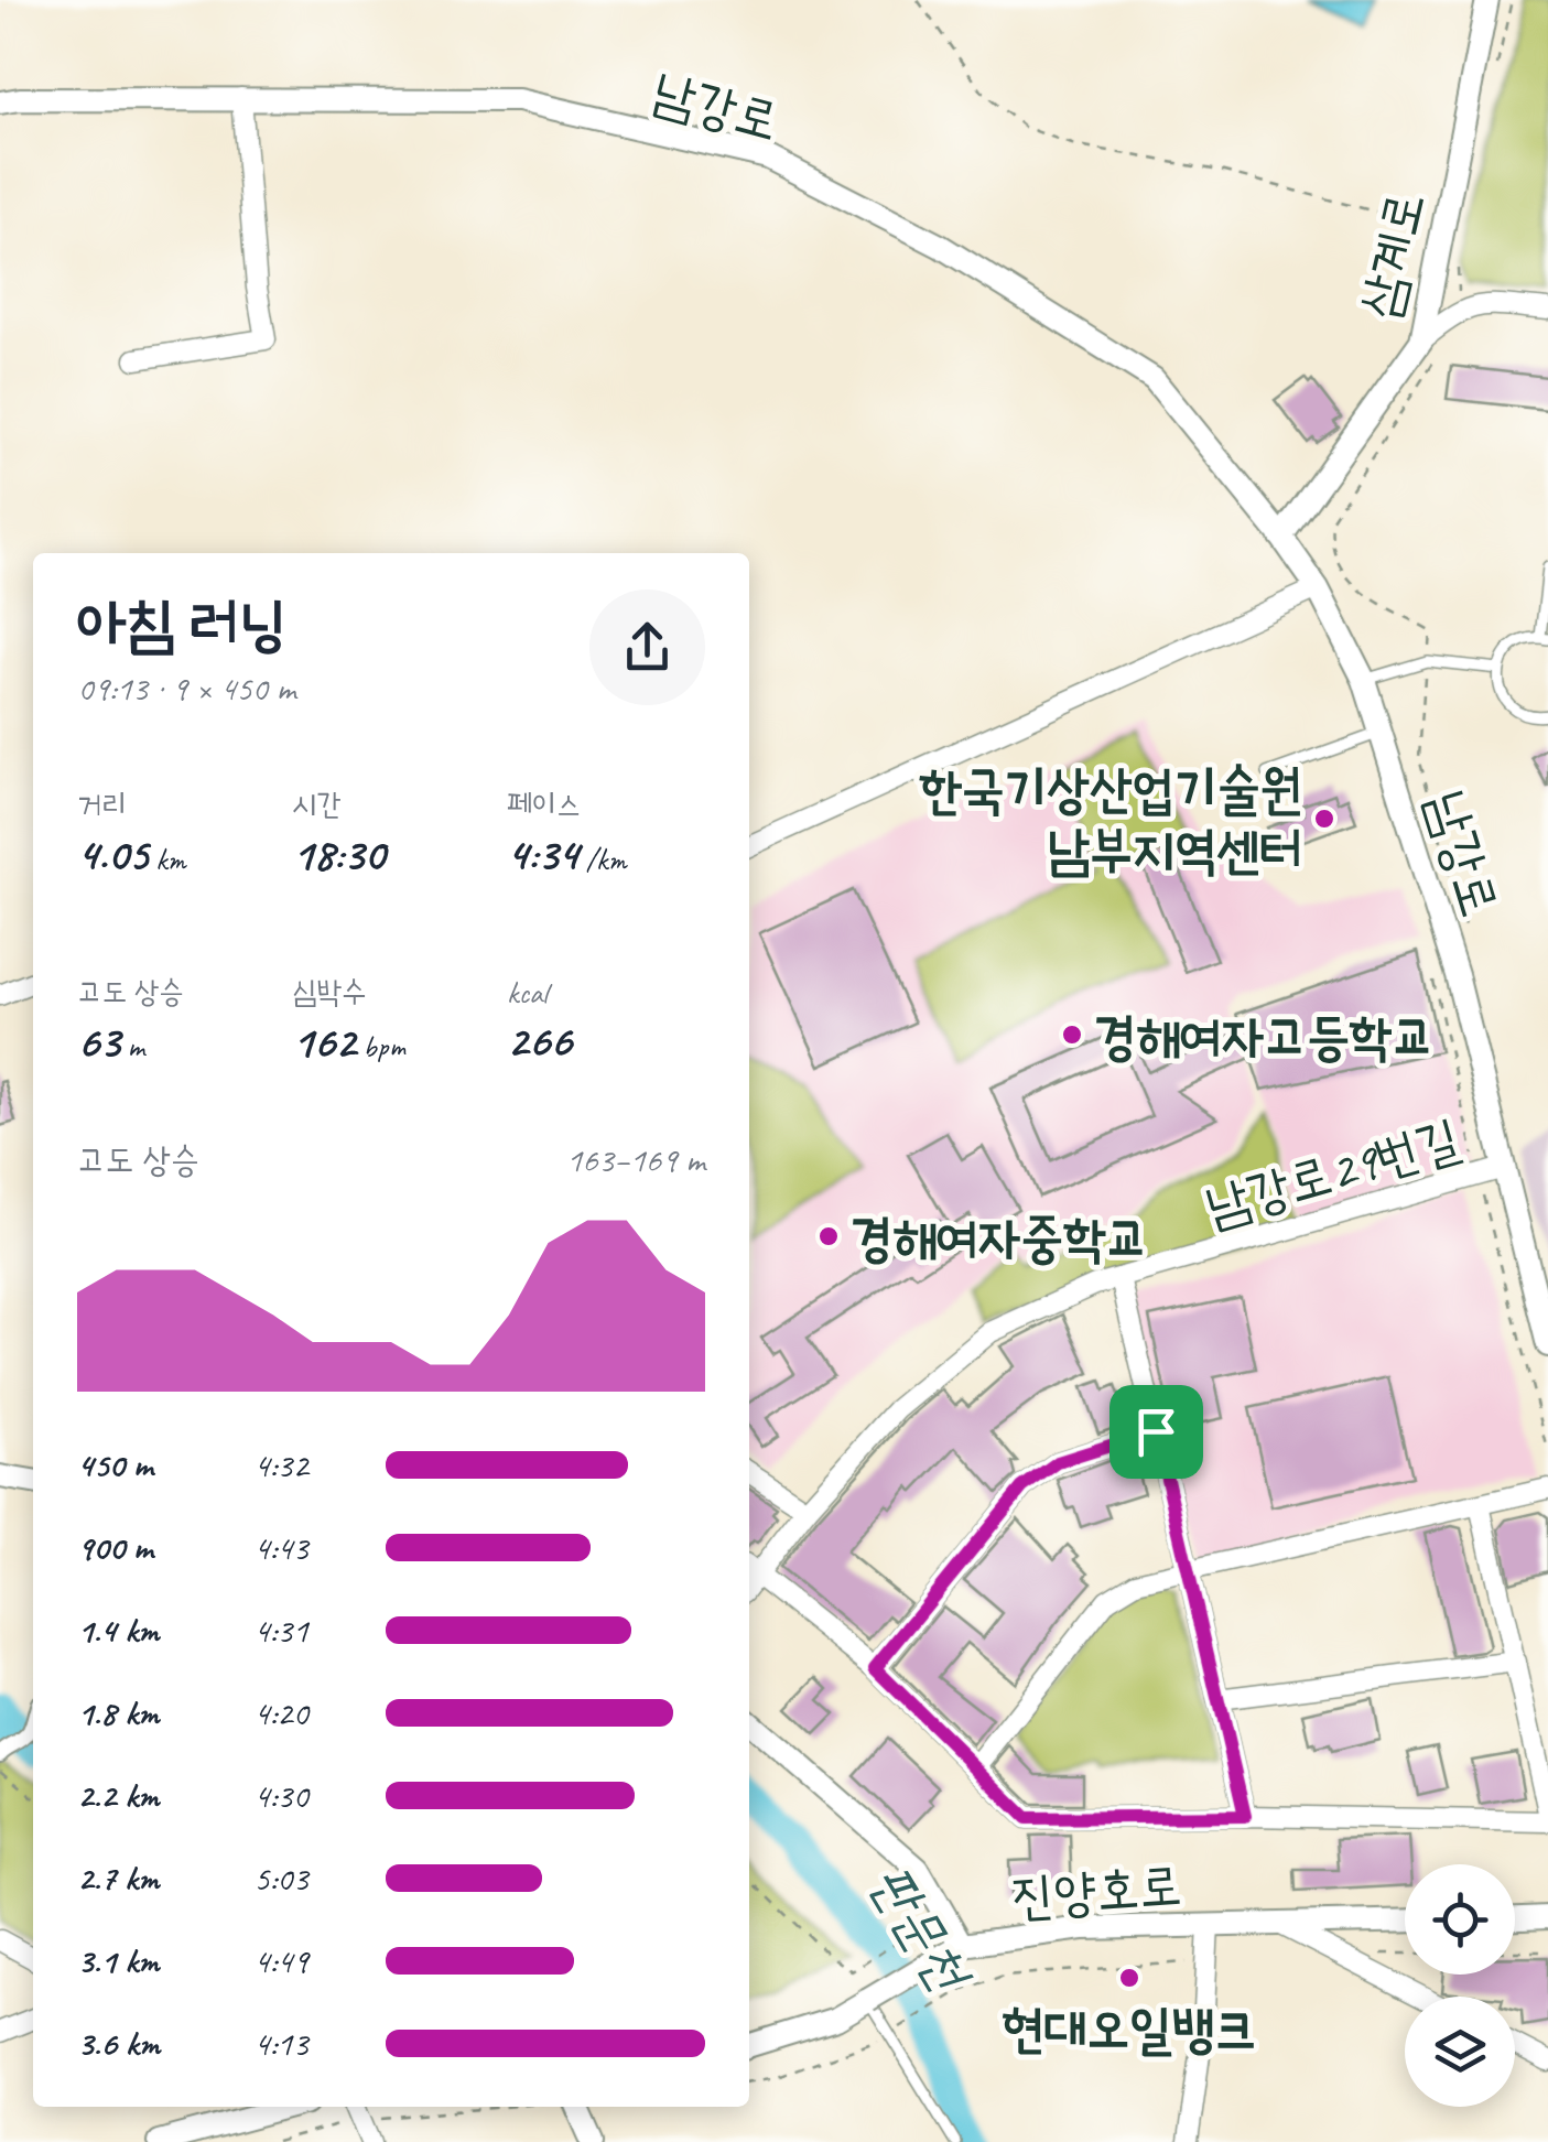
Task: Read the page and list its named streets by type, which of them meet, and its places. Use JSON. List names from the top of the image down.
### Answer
{
  "streets": {
    "street": [
      "남강로",
      "삼계로",
      "남강로29번길",
      "진양호로"
    ]
  },
  "crossings": [
    ["남강로", "삼계로"],
    ["남강로", "남강로29번길"]
  ],
  "water": ["판문천"],
  "places": [
    "한국기상산업기술원 남부지역센터",
    "경해여자고등학교",
    "경해여자중학교",
    "현대오일뱅크"
  ],
  "page": {
    "heading": ["아침 러닝", "09:13 · 9 × 450 m"],
    "stats": [
      ["거리", "4.05 km"],
      ["시간", "18:30"],
      ["페이스", "4:34 /km"],
      ["고도 상승", "63 m"],
      ["심박수", "162 bpm"],
      ["kcal", "266"]
    ],
    "chart": ["고도 상승", "163–169 m"],
    "list": [
      {
        "name": "450 m",
        "note": "4:32"
      },
      {
        "name": "900 m",
        "note": "4:43"
      },
      {
        "name": "1.4 km",
        "note": "4:31"
      },
      {
        "name": "1.8 km",
        "note": "4:20"
      },
      {
        "name": "2.2 km",
        "note": "4:30"
      },
      {
        "name": "2.7 km",
        "note": "5:03"
      },
      {
        "name": "3.1 km",
        "note": "4:49"
      },
      {
        "name": "3.6 km",
        "note": "4:13"
      }
    ]
  }
}
